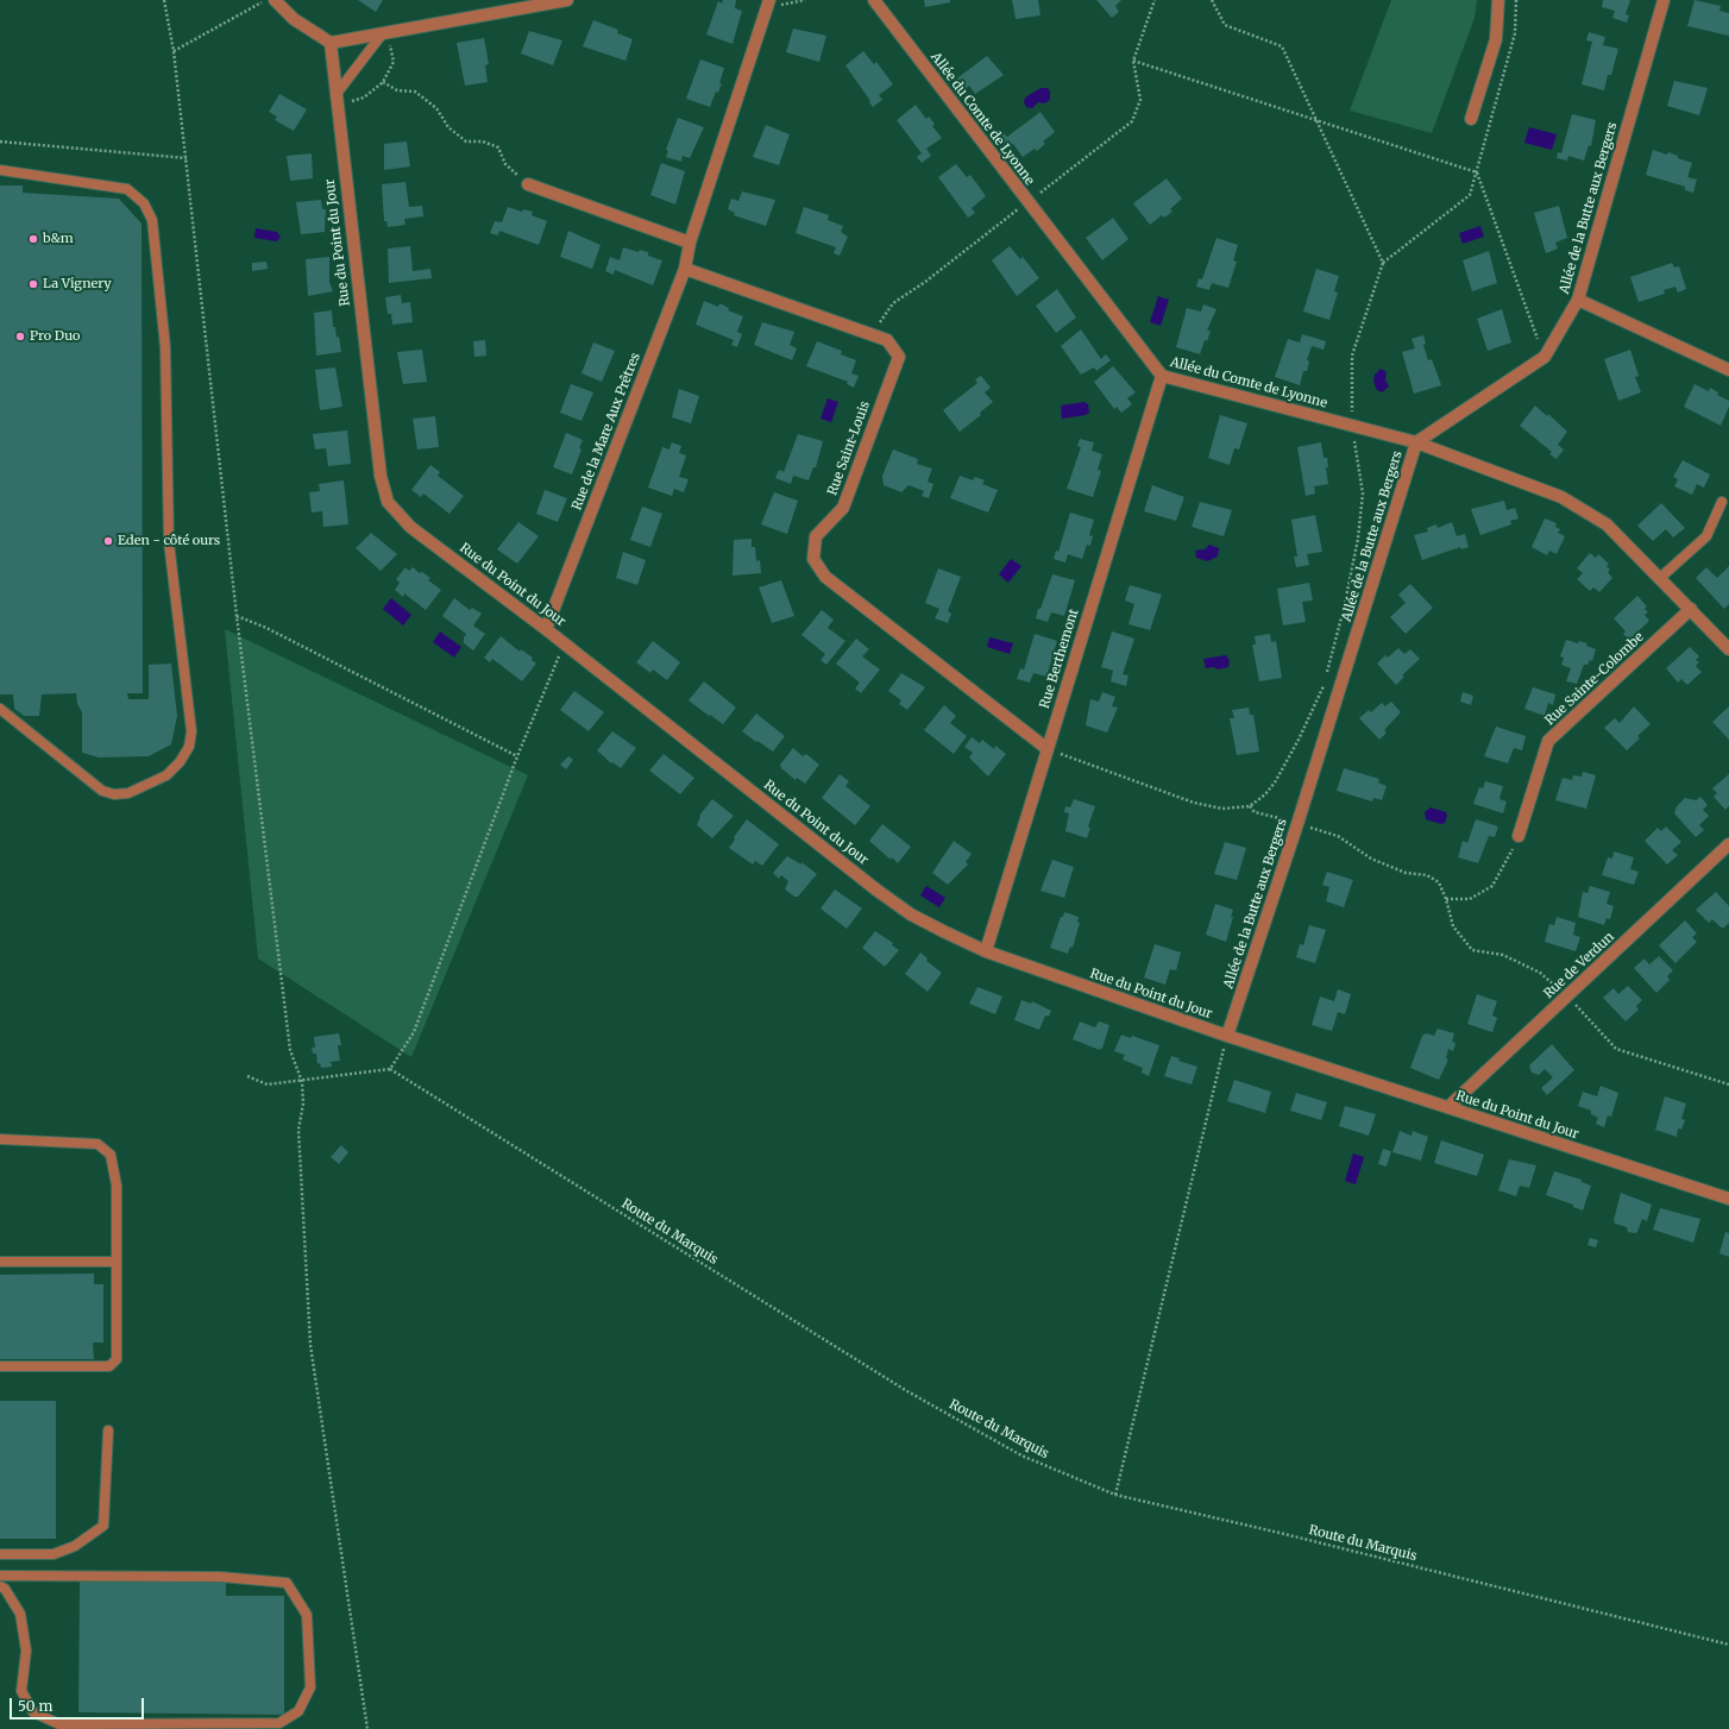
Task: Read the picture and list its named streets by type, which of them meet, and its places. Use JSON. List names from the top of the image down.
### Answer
{
  "streets": {
    "street": [
      "Allée du Comte de Lyonne",
      "Allée de la Butte aux Bergers",
      "Rue du Point du Jour",
      "Rue de la Mare Aux Prêtres",
      "Rue Saint-Louis",
      "Rue Berthemont",
      "Rue Sainte-Colombe",
      "Rue de Verdun"
    ],
    "path": ["Route du Marquis"]
  },
  "crossings": [
    ["Allée du Comte de Lyonne", "Allée de la Butte aux Bergers"],
    ["Allée du Comte de Lyonne", "Rue Berthemont"],
    ["Allée du Comte de Lyonne", "Rue Sainte-Colombe"],
    ["Allée de la Butte aux Bergers", "Rue du Point du Jour"],
    ["Rue du Point du Jour", "Rue de la Mare Aux Prêtres"],
    ["Rue du Point du Jour", "Rue Berthemont"],
    ["Rue du Point du Jour", "Rue de Verdun"],
    ["Rue de la Mare Aux Prêtres", "Rue Saint-Louis"],
    ["Rue Saint-Louis", "Rue Berthemont"]
  ],
  "places": [
    "b&m",
    "La Vignery",
    "Pro Duo",
    "Eden - côté ours"
  ],
  "scale_bar": "50 m"
}
